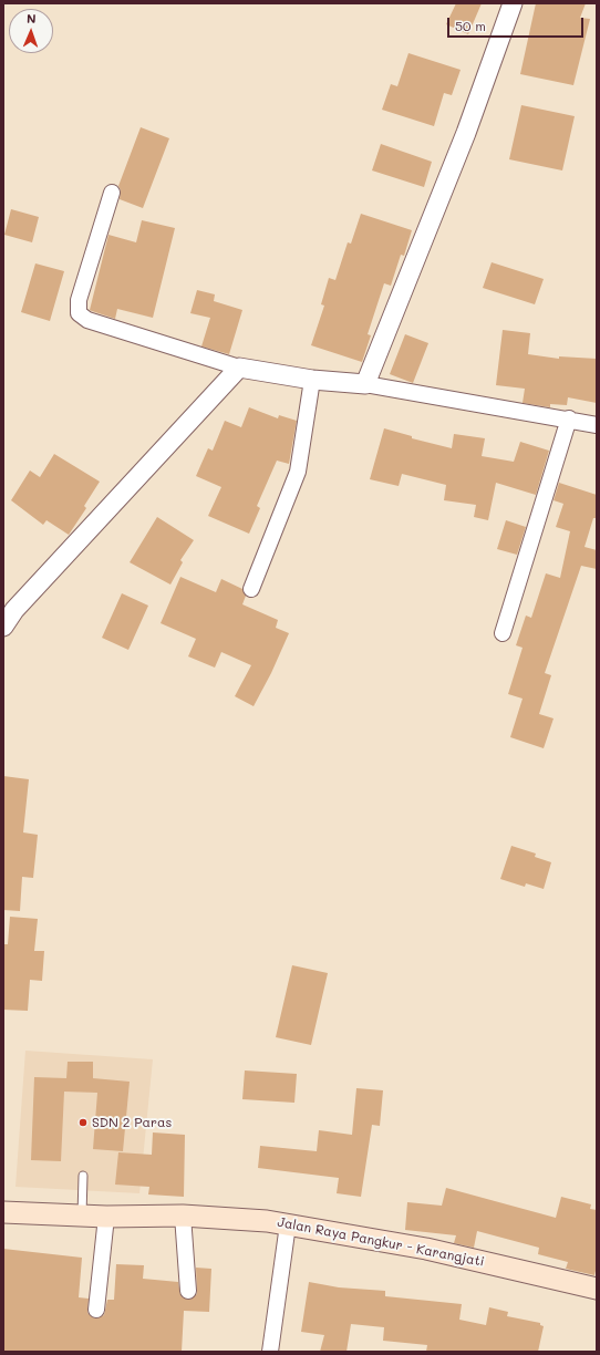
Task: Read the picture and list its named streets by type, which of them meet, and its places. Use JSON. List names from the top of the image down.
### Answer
{
  "streets": {
    "main road": ["Jalan Raya Pangkur - Karangjati"]
  },
  "places": ["SDN 2 Paras"],
  "scale_bar": "50 m",
  "north": "top"
}
